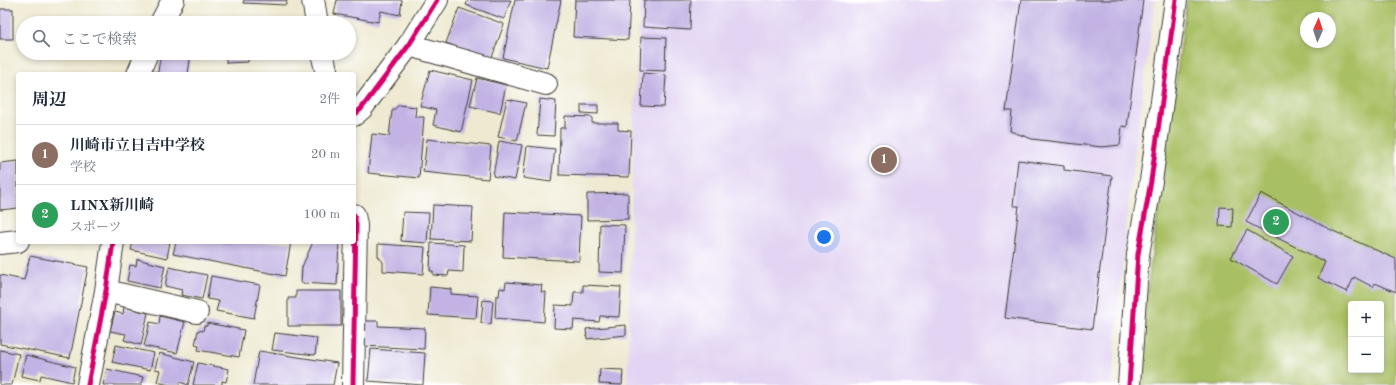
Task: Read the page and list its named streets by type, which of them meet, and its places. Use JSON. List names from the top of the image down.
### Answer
{
  "north": "top",
  "page": {
    "search": "ここで検索",
    "heading": ["周辺", "2件"],
    "list": [
      {
        "mark": "1",
        "name": "川崎市立日吉中学校",
        "note": "学校",
        "value": "20 m"
      },
      {
        "mark": "2",
        "name": "LINX新川崎",
        "note": "スポーツ",
        "value": "100 m"
      }
    ],
    "pins": ["1", "2"],
    "map_buttons": ["+", "−"]
  }
}
